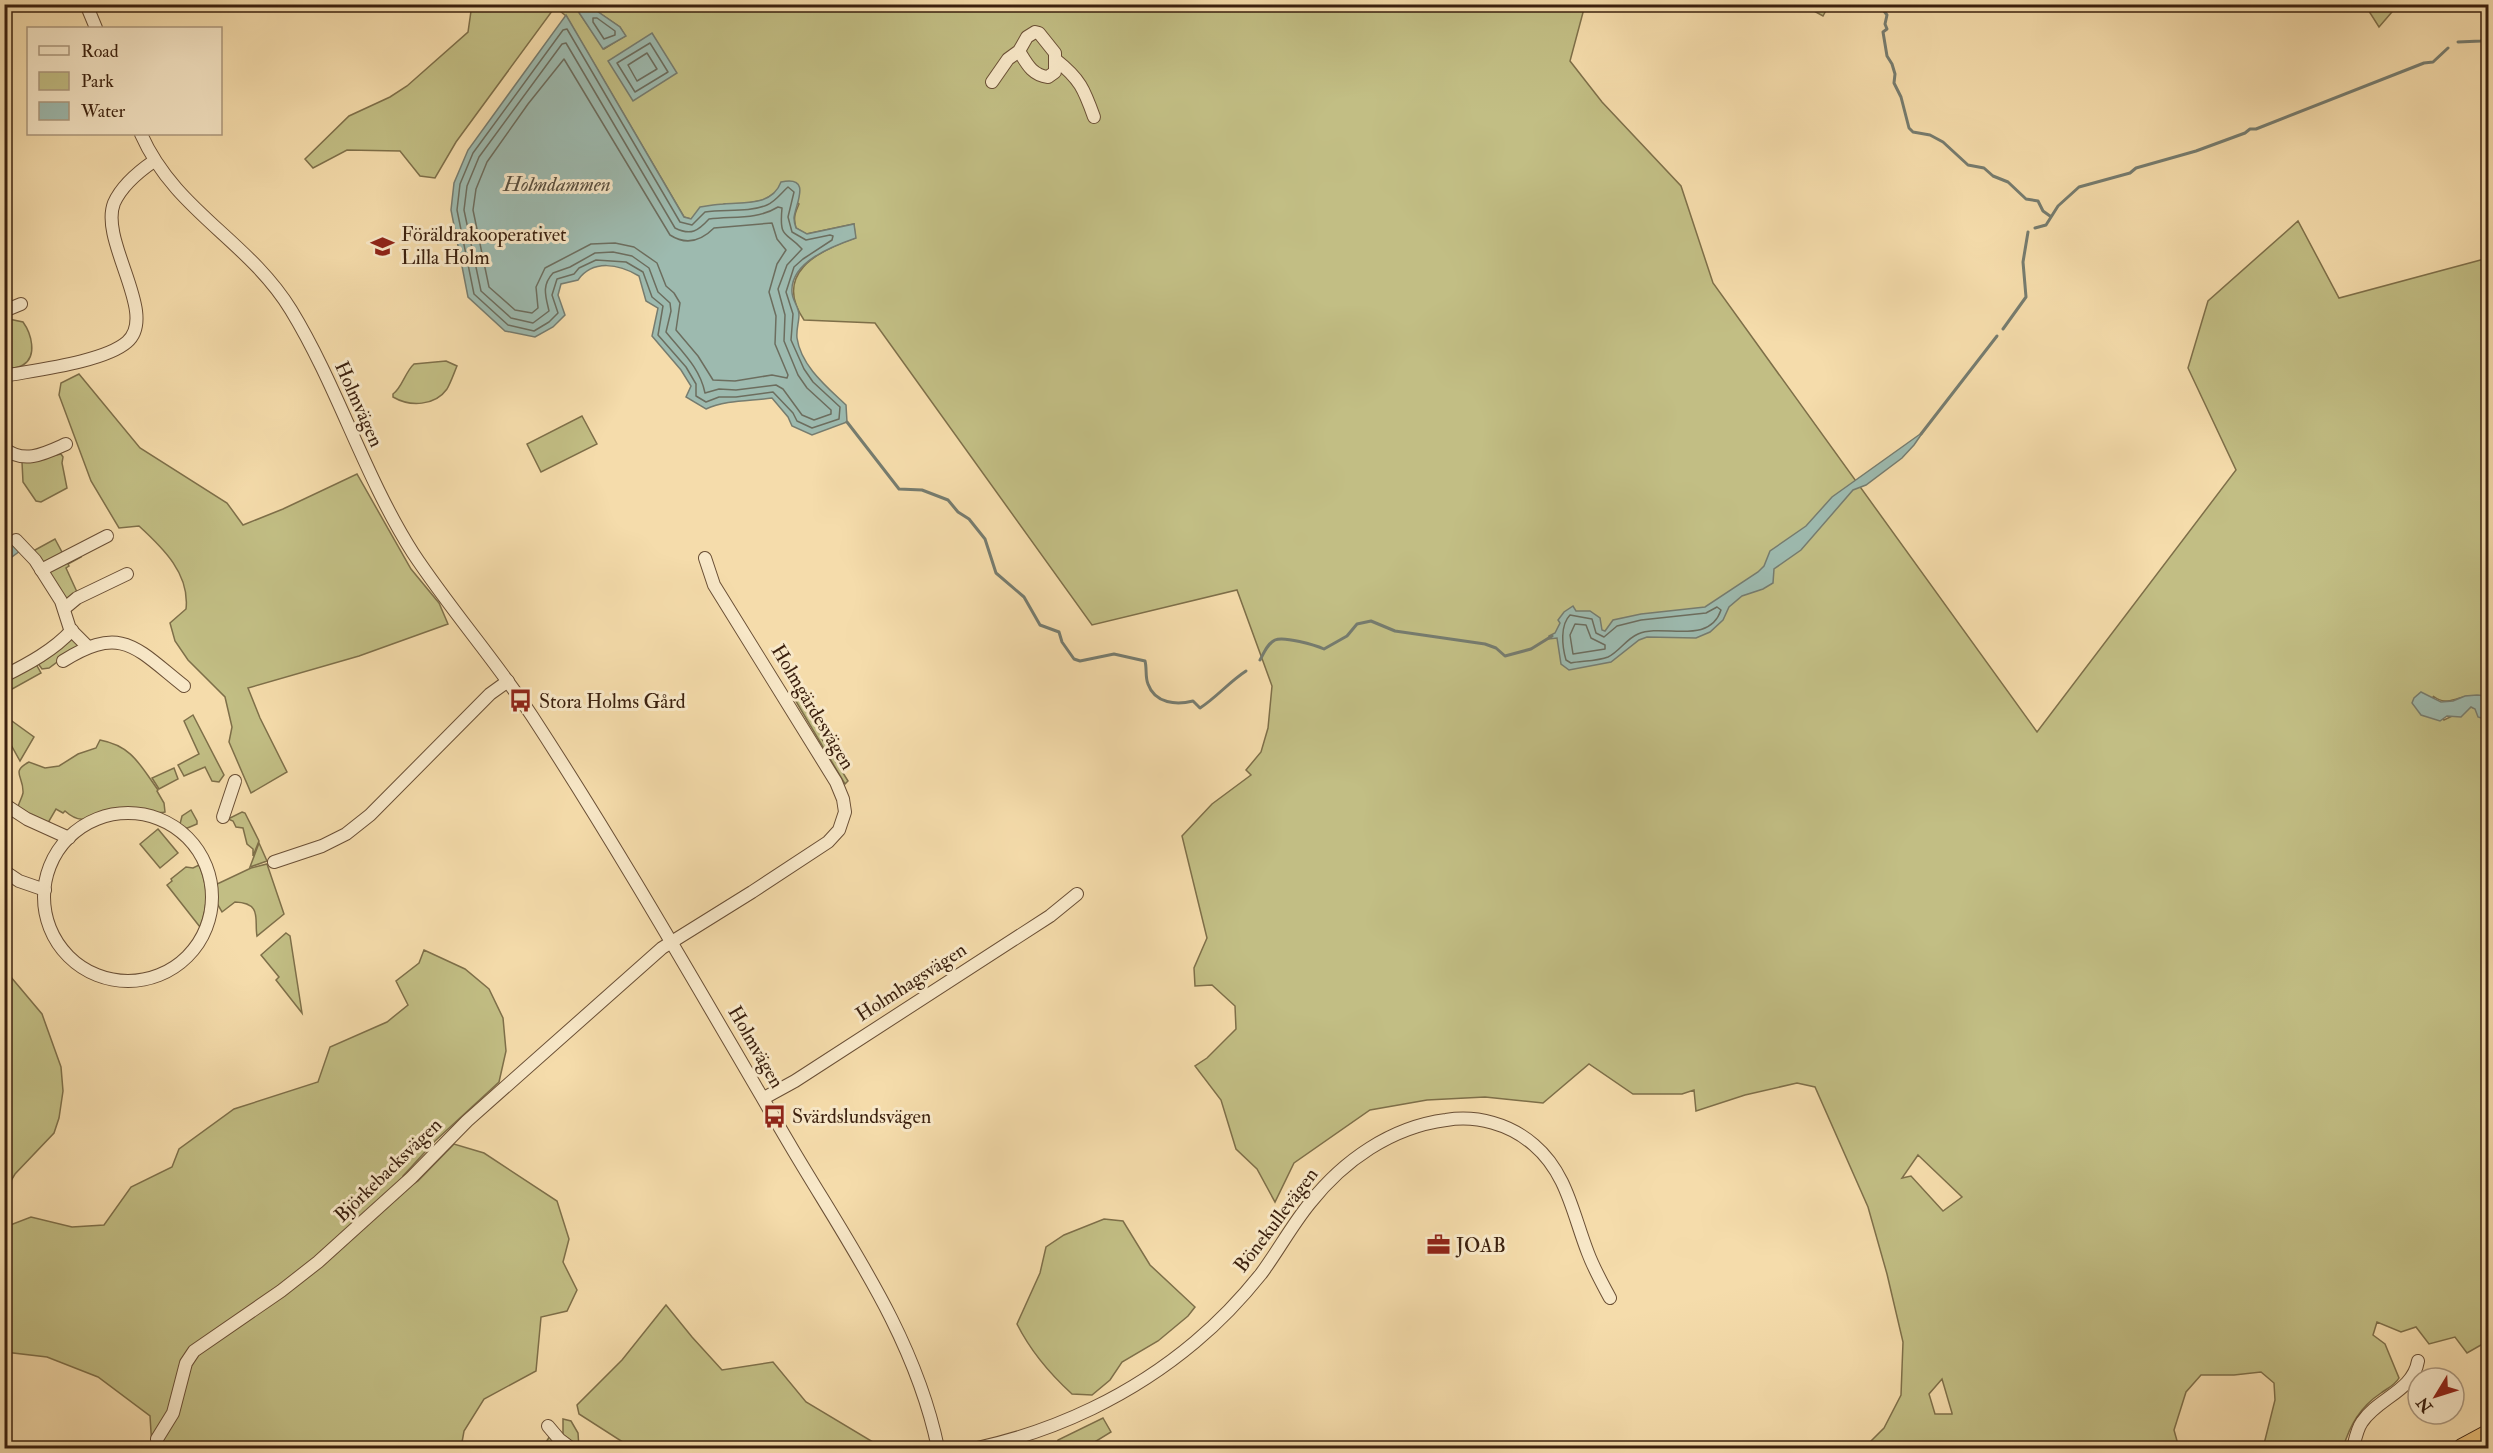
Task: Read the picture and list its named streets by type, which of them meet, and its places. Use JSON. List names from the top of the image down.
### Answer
{
  "streets": {
    "street": [
      "Holmvägen",
      "Holmgärdesvägen",
      "Holmhagsvägen",
      "Björkebacksvägen",
      "Bönekullevägen"
    ]
  },
  "crossings": [
    ["Holmvägen", "Holmgärdesvägen"],
    ["Holmvägen", "Holmhagsvägen"],
    ["Holmvägen", "Björkebacksvägen"],
    ["Holmgärdesvägen", "Björkebacksvägen"]
  ],
  "water": ["Holmdammen"],
  "places": {
    "school or university": ["Föräldrakooperativet Lilla Holm"],
    "bus stop": ["Stora Holms Gård", "Svärdslundsvägen"],
    "office": ["JOAB"]
  },
  "legend": ["Road", "Park", "Water"],
  "north": "bottom left"
}
